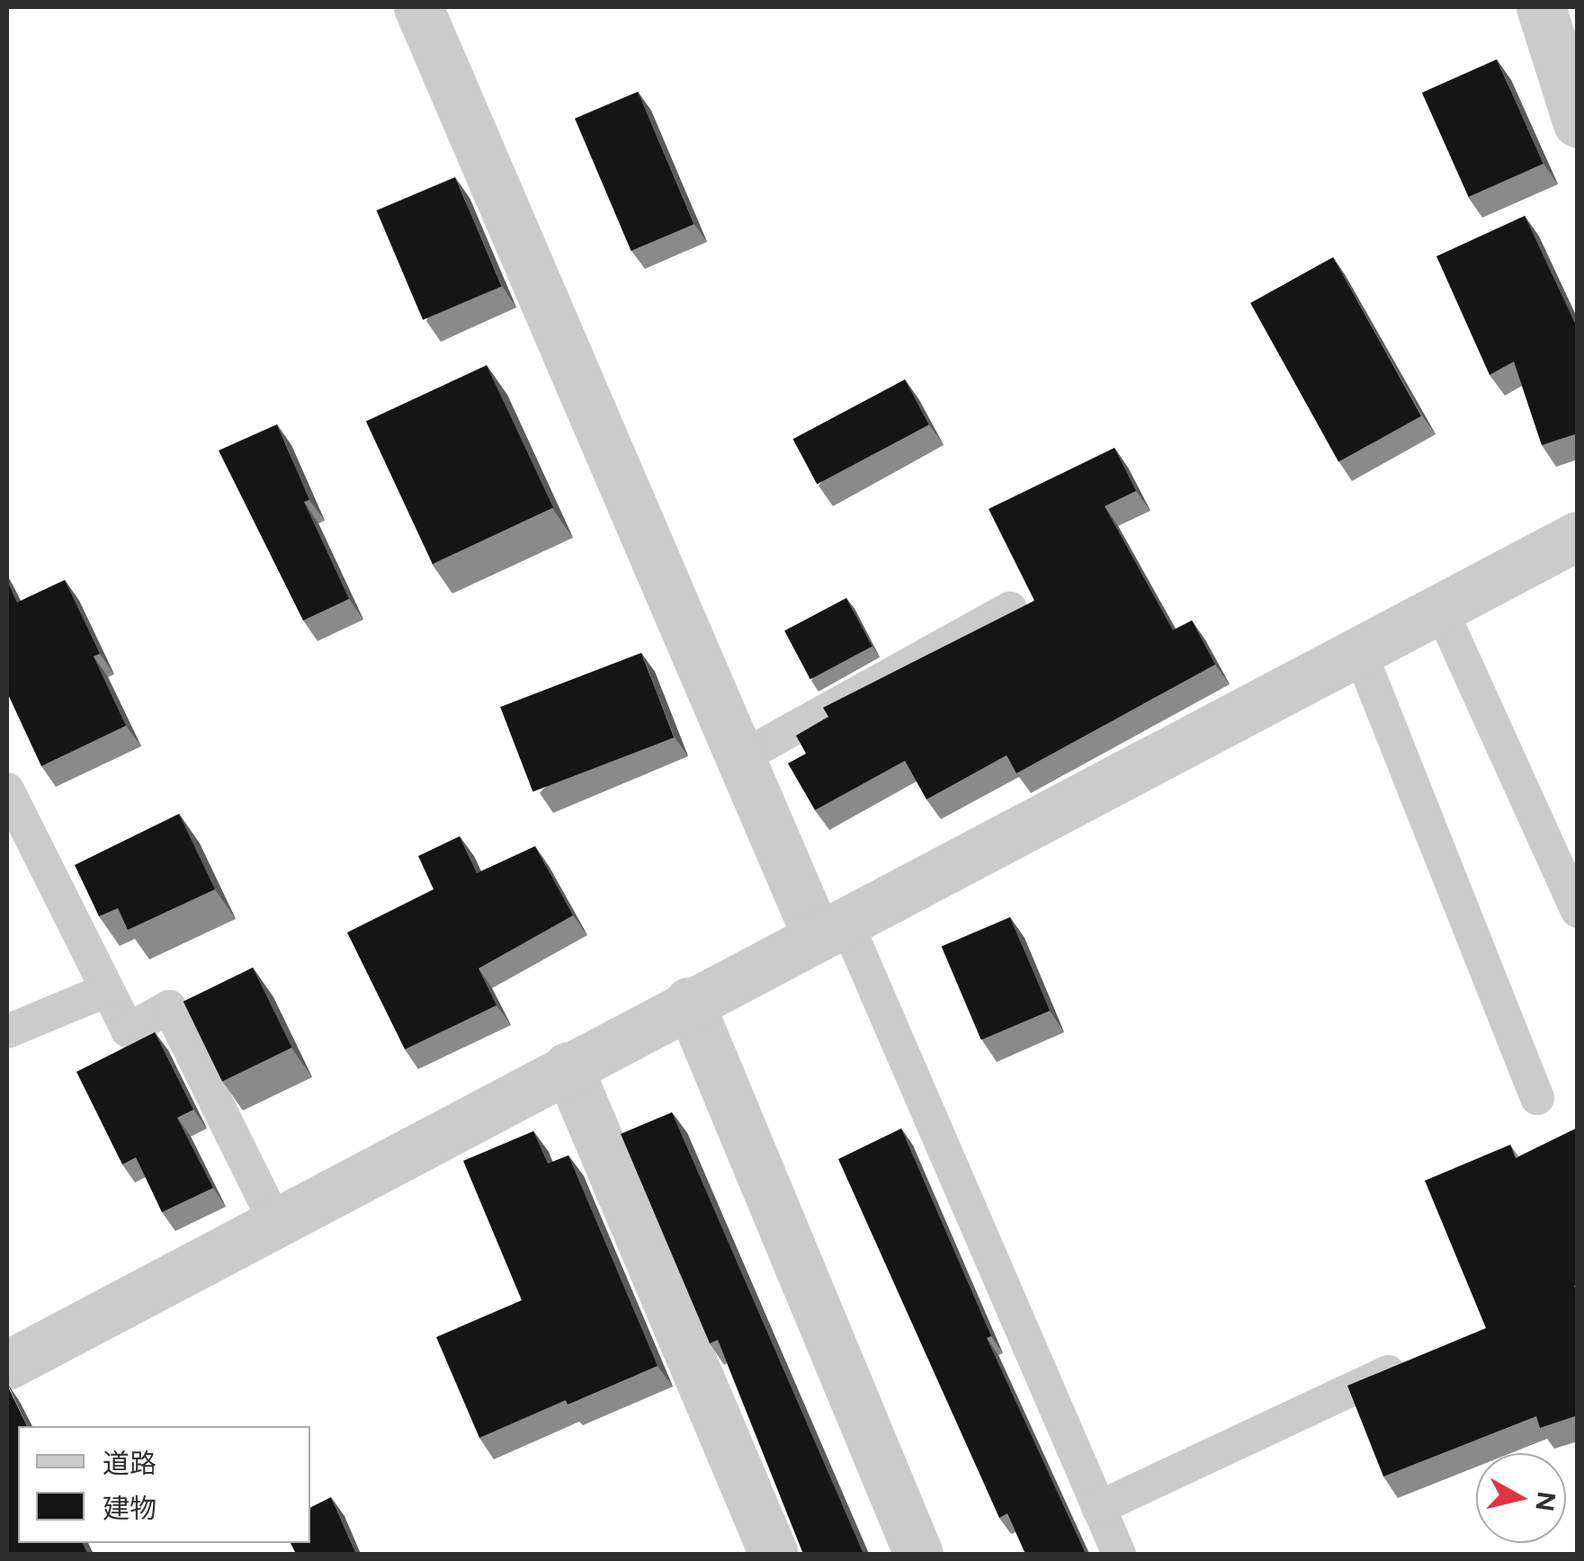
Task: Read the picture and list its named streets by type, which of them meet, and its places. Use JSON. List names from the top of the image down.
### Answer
{
  "legend": ["道路", "建物"],
  "north": "right"
}
